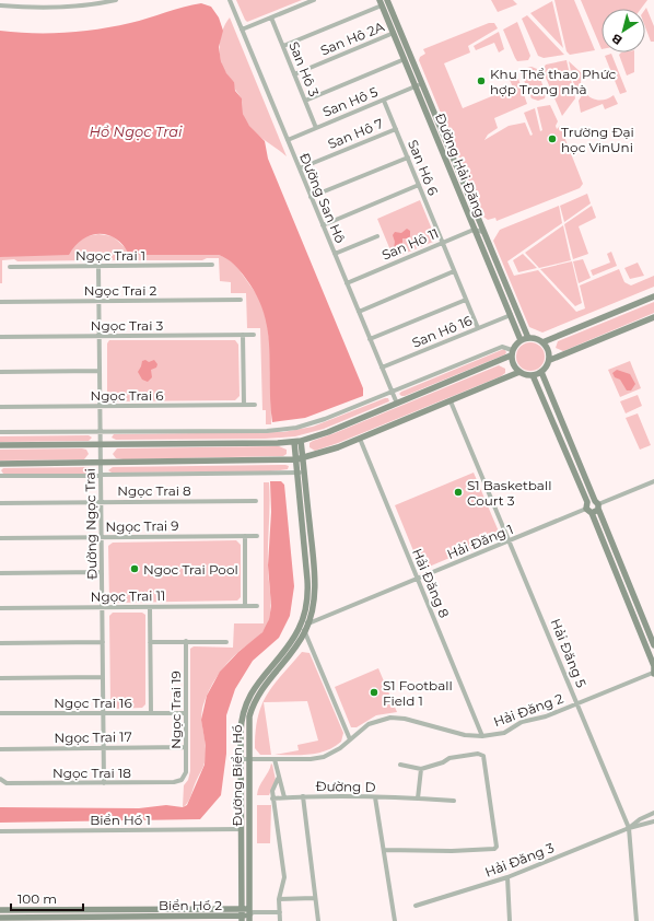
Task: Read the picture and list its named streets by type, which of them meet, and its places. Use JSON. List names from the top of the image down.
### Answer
{
  "streets": {
    "street": [
      "San Hô 2A",
      "San Hô 3",
      "San Hô 5",
      "San Hô 7",
      "Đường Hải Đăng",
      "San Hô 6",
      "Đường San Hô",
      "San Hô 11",
      "Ngọc Trai 1",
      "Ngọc Trai 2",
      "Ngọc Trai 3",
      "San Hô 16",
      "Ngọc Trai 6",
      "Ngọc Trai 8",
      "Đường Ngọc Trai",
      "Ngọc Trai 9",
      "Hải Đăng 1",
      "Hải Đăng 8",
      "Ngọc Trai 11",
      "Hải Đăng 5",
      "Ngọc Trai 16",
      "Ngọc Trai 19",
      "Hải Đăng 2",
      "Ngọc Trai 17",
      "Ngọc Trai 18",
      "Đường Biển Hồ",
      "Đường D",
      "Biển Hồ 1",
      "Hải Đăng 3",
      "Biển Hồ 2"
    ]
  },
  "crossings": [
    ["San Hô 2A", "San Hô 3"],
    ["San Hô 2A", "Đường Hải Đăng"],
    ["San Hô 3", "San Hô 5"],
    ["San Hô 5", "Đường Hải Đăng"],
    ["San Hô 5", "San Hô 6"],
    ["San Hô 5", "Đường San Hô"],
    ["San Hô 7", "San Hô 6"],
    ["San Hô 7", "Đường San Hô"],
    ["Đường Hải Đăng", "San Hô 11"],
    ["Đường Hải Đăng", "San Hô 16"],
    ["San Hô 6", "San Hô 11"],
    ["San Hô 6", "San Hô 16"],
    ["Đường San Hô", "San Hô 11"],
    ["Đường San Hô", "San Hô 16"],
    ["Ngọc Trai 1", "Đường Ngọc Trai"],
    ["Ngọc Trai 2", "Đường Ngọc Trai"],
    ["Ngọc Trai 3", "Đường Ngọc Trai"],
    ["Ngọc Trai 6", "Đường Ngọc Trai"],
    ["Ngọc Trai 8", "Đường Ngọc Trai"],
    ["Đường Ngọc Trai", "Ngọc Trai 9"],
    ["Đường Ngọc Trai", "Ngọc Trai 11"],
    ["Đường Ngọc Trai", "Ngọc Trai 16"],
    ["Đường Ngọc Trai", "Ngọc Trai 17"],
    ["Đường Ngọc Trai", "Ngọc Trai 18"],
    ["Hải Đăng 1", "Hải Đăng 8"],
    ["Hải Đăng 1", "Hải Đăng 5"],
    ["Hải Đăng 1", "Đường Biển Hồ"],
    ["Hải Đăng 8", "Hải Đăng 2"],
    ["Hải Đăng 5", "Hải Đăng 2"],
    ["Hải Đăng 5", "Hải Đăng 3"],
    ["Ngọc Trai 16", "Ngọc Trai 19"],
    ["Ngọc Trai 19", "Ngọc Trai 17"],
    ["Ngọc Trai 19", "Ngọc Trai 18"],
    ["Hải Đăng 2", "Đường Biển Hồ"],
    ["Đường Biển Hồ", "Biển Hồ 1"],
    ["Đường Biển Hồ", "Biển Hồ 2"]
  ],
  "water": ["Hồ Ngọc Trai"],
  "places": [
    "Khu Thể thao Phức hợp Trong nhà",
    "Trường Đại học VinUni",
    "S1 Basketball Court 3",
    "Ngoc Trai Pool",
    "S1 Football Field 1"
  ],
  "scale_bar": "100 m",
  "north": "bottom left"
}
